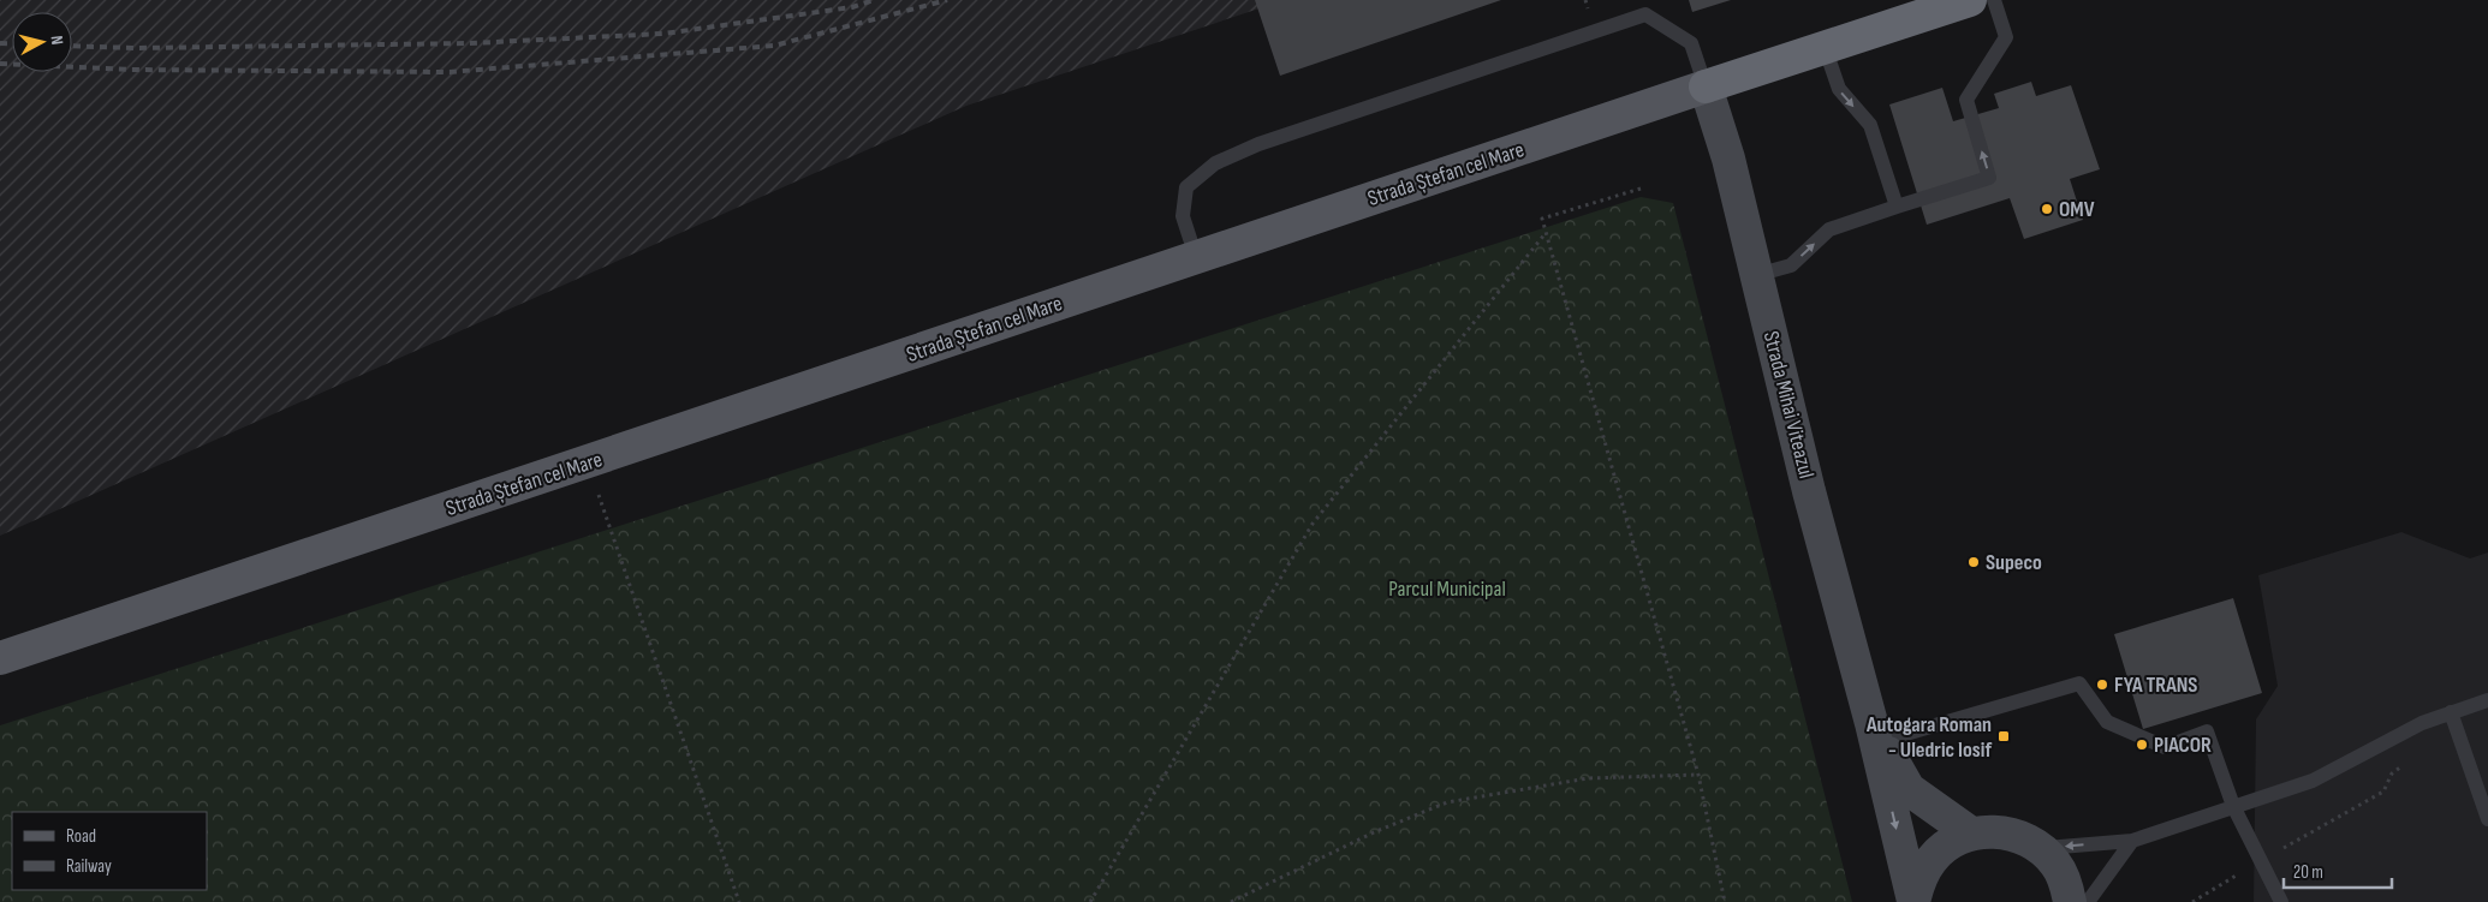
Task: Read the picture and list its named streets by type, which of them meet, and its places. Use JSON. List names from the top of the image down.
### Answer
{
  "streets": {
    "highway": ["Strada Ștefan cel Mare"],
    "street": ["Strada Mihai Viteazul"]
  },
  "crossings": [
    ["Strada Ștefan cel Mare", "Strada Mihai Viteazul"]
  ],
  "parks": ["Parcul Municipal"],
  "places": {
    "other": [
      "OMV",
      "Supeco",
      "FYA TRANS",
      "PIACOR"
    ],
    "transit": ["Autogara Roman - Uledric Iosif"]
  },
  "legend": ["Road", "Railway"],
  "scale_bar": "20 m",
  "north": "right"
}
